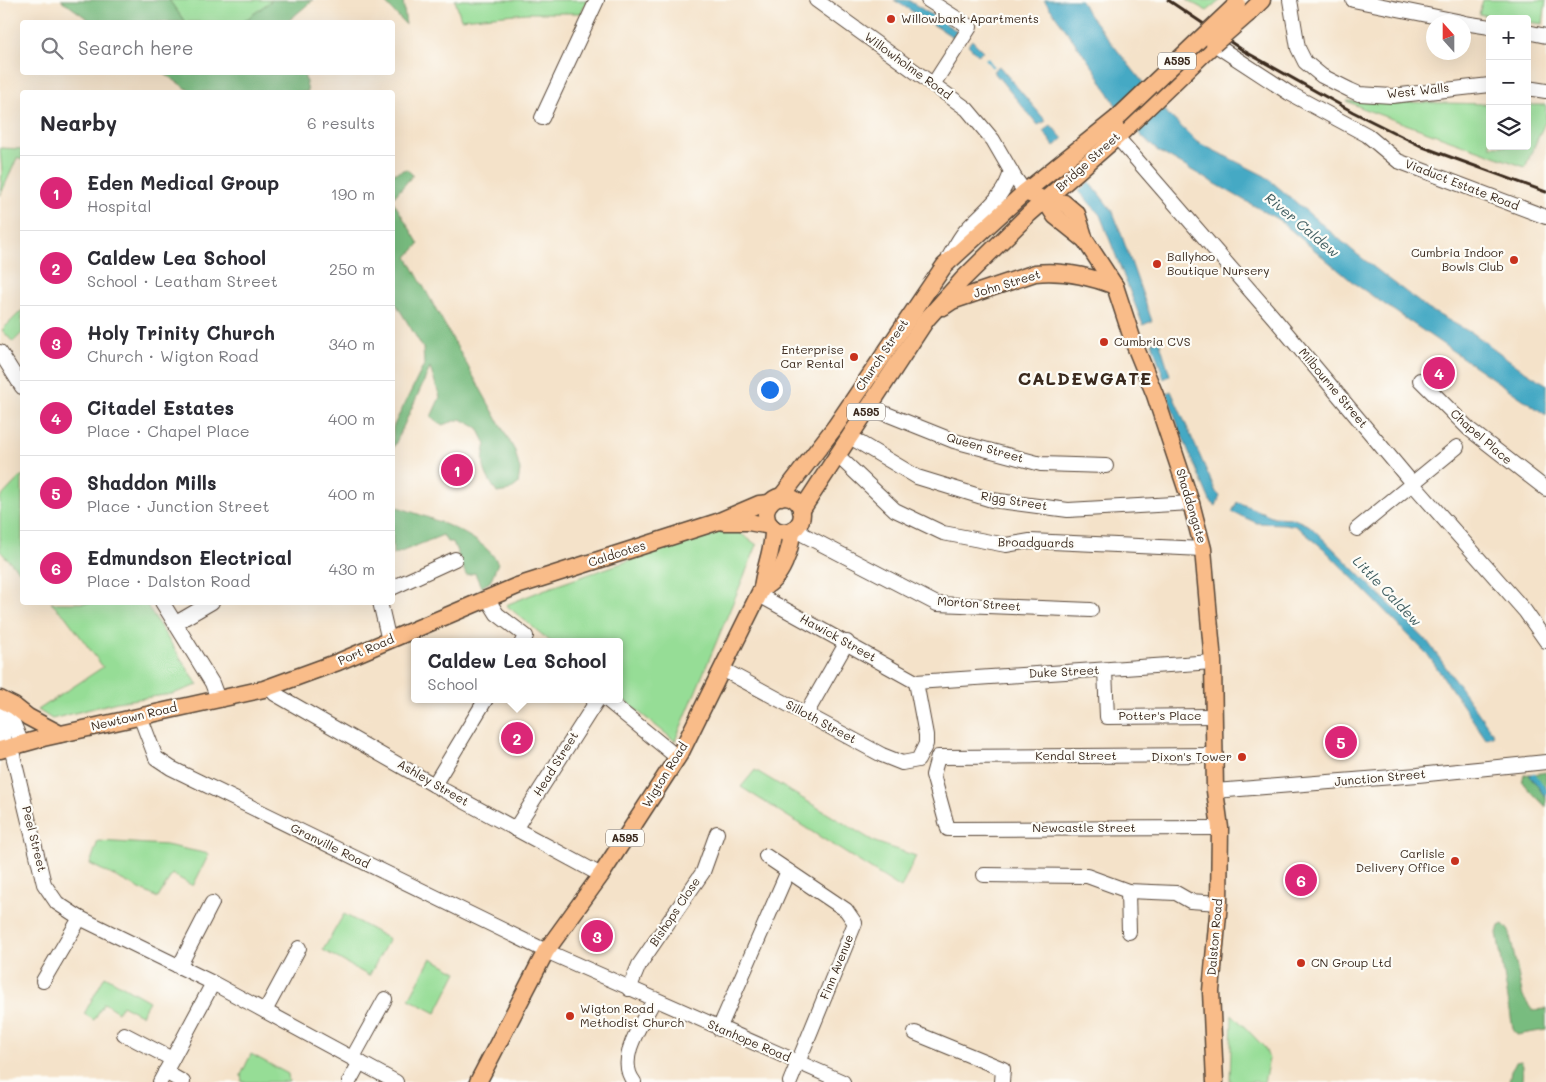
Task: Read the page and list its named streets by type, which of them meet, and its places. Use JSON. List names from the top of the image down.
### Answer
{
  "streets": {
    "main road": [
      "A595",
      "Bridge Street",
      "John Street",
      "Church Street",
      "Shaddongate",
      "Caldcotes",
      "Port Road",
      "Newtown Road",
      "Wigton Road",
      "Dalston Road"
    ],
    "street": [
      "Willowholme Road",
      "West Walls",
      "Viaduct Estate Road",
      "Milbourne Street",
      "Chapel Place",
      "Queen Street",
      "Rigg Street",
      "Broadguards",
      "Morton Street",
      "Hawick Street",
      "Duke Street",
      "Potter's Place",
      "Silloth Street",
      "Kendal Street",
      "Head Street",
      "Junction Street",
      "Ashley Street",
      "Newcastle Street",
      "Peel Street",
      "Granville Road",
      "Bishops Close",
      "Finn Avenue",
      "Stanhope Road"
    ]
  },
  "crossings": [
    ["A595", "Bridge Street"],
    ["Willowholme Road", "Bridge Street"],
    ["Willowholme Road", "Shaddongate"],
    ["Bridge Street", "Viaduct Estate Road"],
    ["Bridge Street", "John Street"],
    ["Bridge Street", "Church Street"],
    ["Bridge Street", "Milbourne Street"],
    ["Bridge Street", "Shaddongate"],
    ["John Street", "Church Street"],
    ["John Street", "Shaddongate"],
    ["Church Street", "Queen Street"],
    ["Church Street", "Rigg Street"],
    ["Church Street", "Broadguards"],
    ["Church Street", "Caldcotes"],
    ["Church Street", "Morton Street"],
    ["Church Street", "Wigton Road"],
    ["Rigg Street", "Shaddongate"],
    ["Shaddongate", "Broadguards"],
    ["Shaddongate", "Duke Street"],
    ["Shaddongate", "Potter's Place"],
    ["Shaddongate", "Kendal Street"],
    ["Shaddongate", "Junction Street"],
    ["Shaddongate", "Dalston Road"],
    ["Caldcotes", "Morton Street"],
    ["Caldcotes", "Port Road"],
    ["Caldcotes", "Wigton Road"],
    ["Morton Street", "Wigton Road"],
    ["Hawick Street", "Duke Street"],
    ["Hawick Street", "Silloth Street"],
    ["Hawick Street", "Wigton Road"],
    ["Port Road", "Newtown Road"],
    ["Port Road", "Ashley Street"],
    ["Duke Street", "Potter's Place"],
    ["Duke Street", "Silloth Street"],
    ["Newtown Road", "Ashley Street"],
    ["Newtown Road", "Peel Street"],
    ["Newtown Road", "Granville Road"],
    ["Silloth Street", "Wigton Road"],
    ["Kendal Street", "Newcastle Street"],
    ["Head Street", "Ashley Street"],
    ["Wigton Road", "Ashley Street"],
    ["Wigton Road", "Granville Road"],
    ["Wigton Road", "Stanhope Road"],
    ["Junction Street", "Dalston Road"],
    ["Newcastle Street", "Dalston Road"],
    ["Granville Road", "Stanhope Road"],
    ["Bishops Close", "Stanhope Road"],
    ["Finn Avenue", "Stanhope Road"]
  ],
  "districts": ["CALDEWGATE"],
  "water": ["River Caldew", "Little Caldew"],
  "places": [
    "Willowbank Apartments",
    "Cumbria Indoor Bowls Club",
    "Ballyhoo Boutique Nursery",
    "Cumbria CVS",
    "Enterprise Car Rental",
    "Dixon's Tower",
    "Carlisle Delivery Office",
    "CN Group Ltd",
    "Wigton Road Methodist Church"
  ],
  "north": "top",
  "page": {
    "map_buttons": ["+", "−"],
    "search": "Search here",
    "heading": ["Nearby", "6 results"],
    "list": [
      {
        "mark": "1",
        "name": "Eden Medical Group",
        "note": "Hospital",
        "value": "190 m"
      },
      {
        "mark": "2",
        "name": "Caldew Lea School",
        "note": "School · Leatham Street",
        "value": "250 m"
      },
      {
        "mark": "3",
        "name": "Holy Trinity Church",
        "note": "Church · Wigton Road",
        "value": "340 m"
      },
      {
        "mark": "4",
        "name": "Citadel Estates",
        "note": "Place · Chapel Place",
        "value": "400 m"
      },
      {
        "mark": "5",
        "name": "Shaddon Mills",
        "note": "Place · Junction Street",
        "value": "400 m"
      },
      {
        "mark": "6",
        "name": "Edmundson Electrical",
        "note": "Place · Dalston Road",
        "value": "430 m"
      }
    ],
    "pins": [
      "4",
      "1",
      "2",
      "5",
      "6",
      "3"
    ],
    "popup": ["Caldew Lea School", "School"]
  }
}
